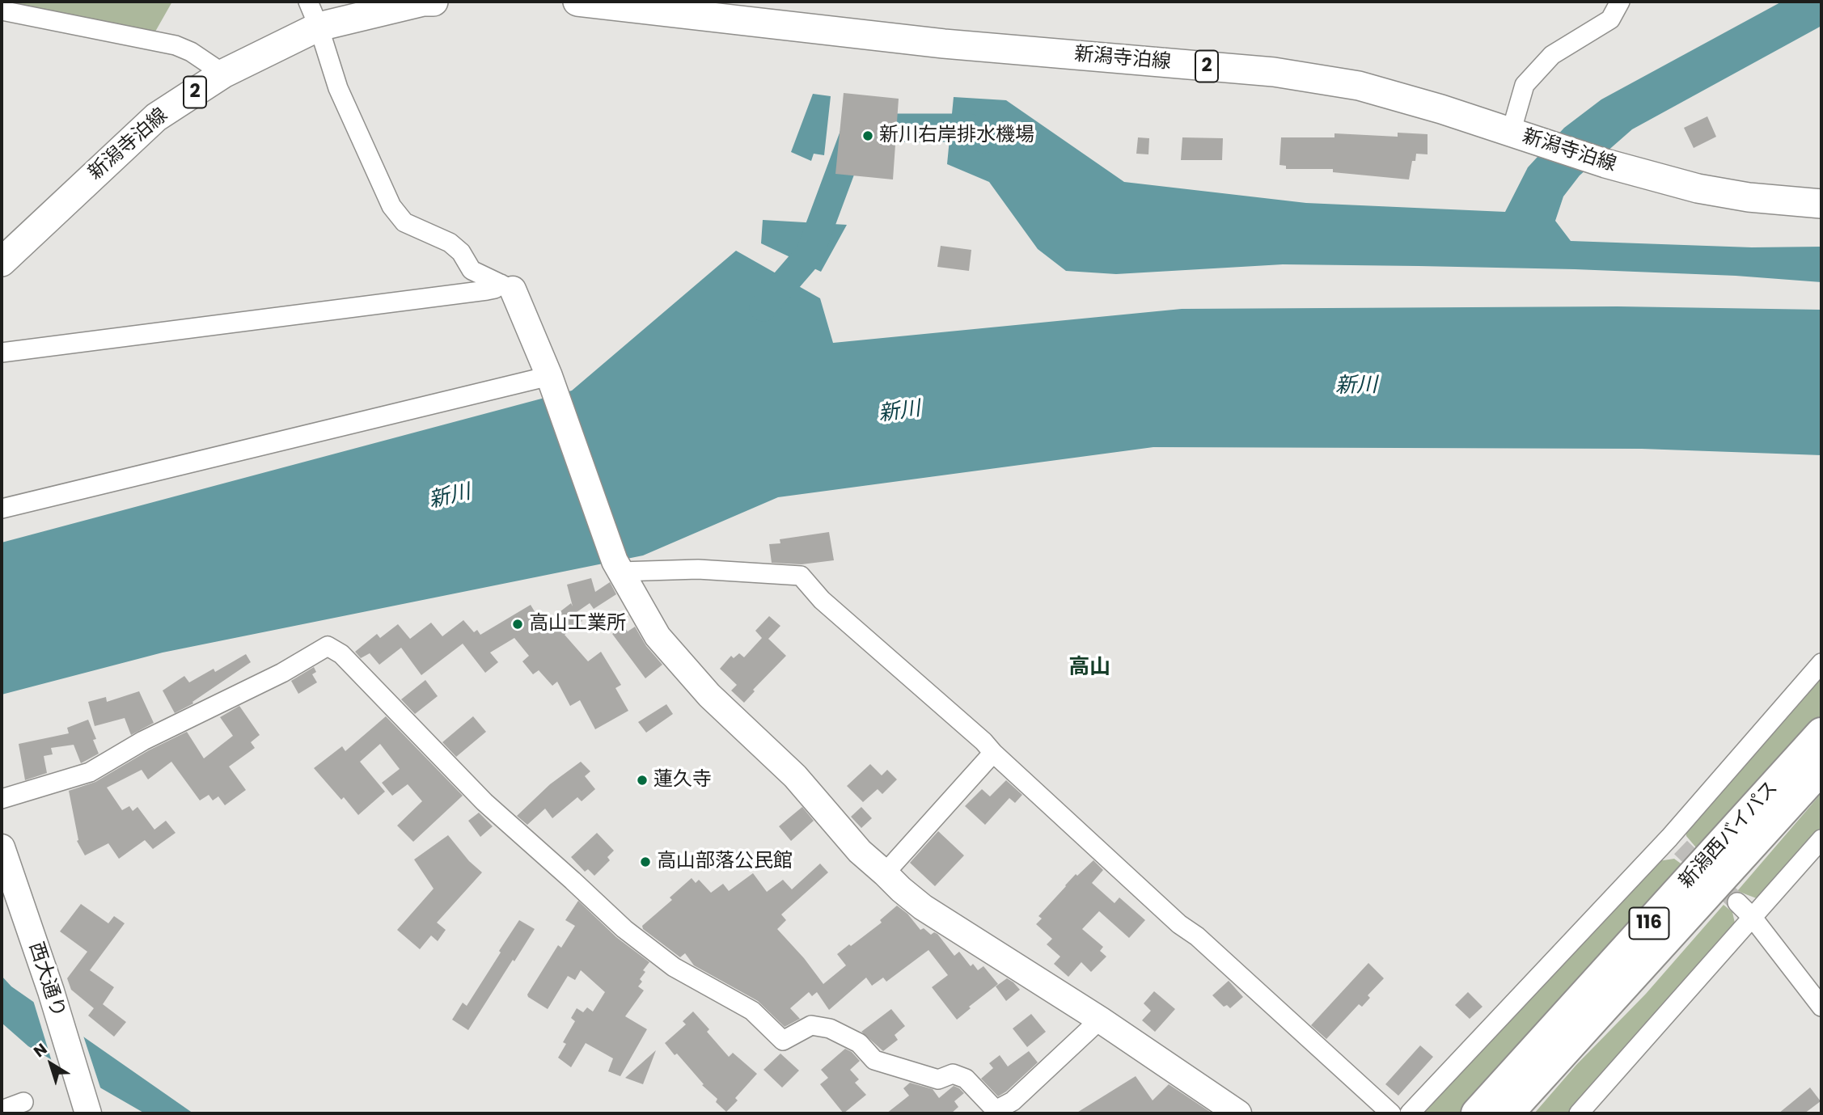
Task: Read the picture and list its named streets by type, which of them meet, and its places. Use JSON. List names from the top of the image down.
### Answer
{
  "streets": {
    "highway": ["新潟西バイパス", "116"],
    "main road": ["新潟寺泊線", "2"],
    "street": ["西大通り"]
  },
  "districts": ["高山"],
  "water": ["新川"],
  "places": [
    "新川右岸排水機場",
    "高山工業所",
    "蓮久寺",
    "高山部落公民館"
  ],
  "north": "top left"
}
